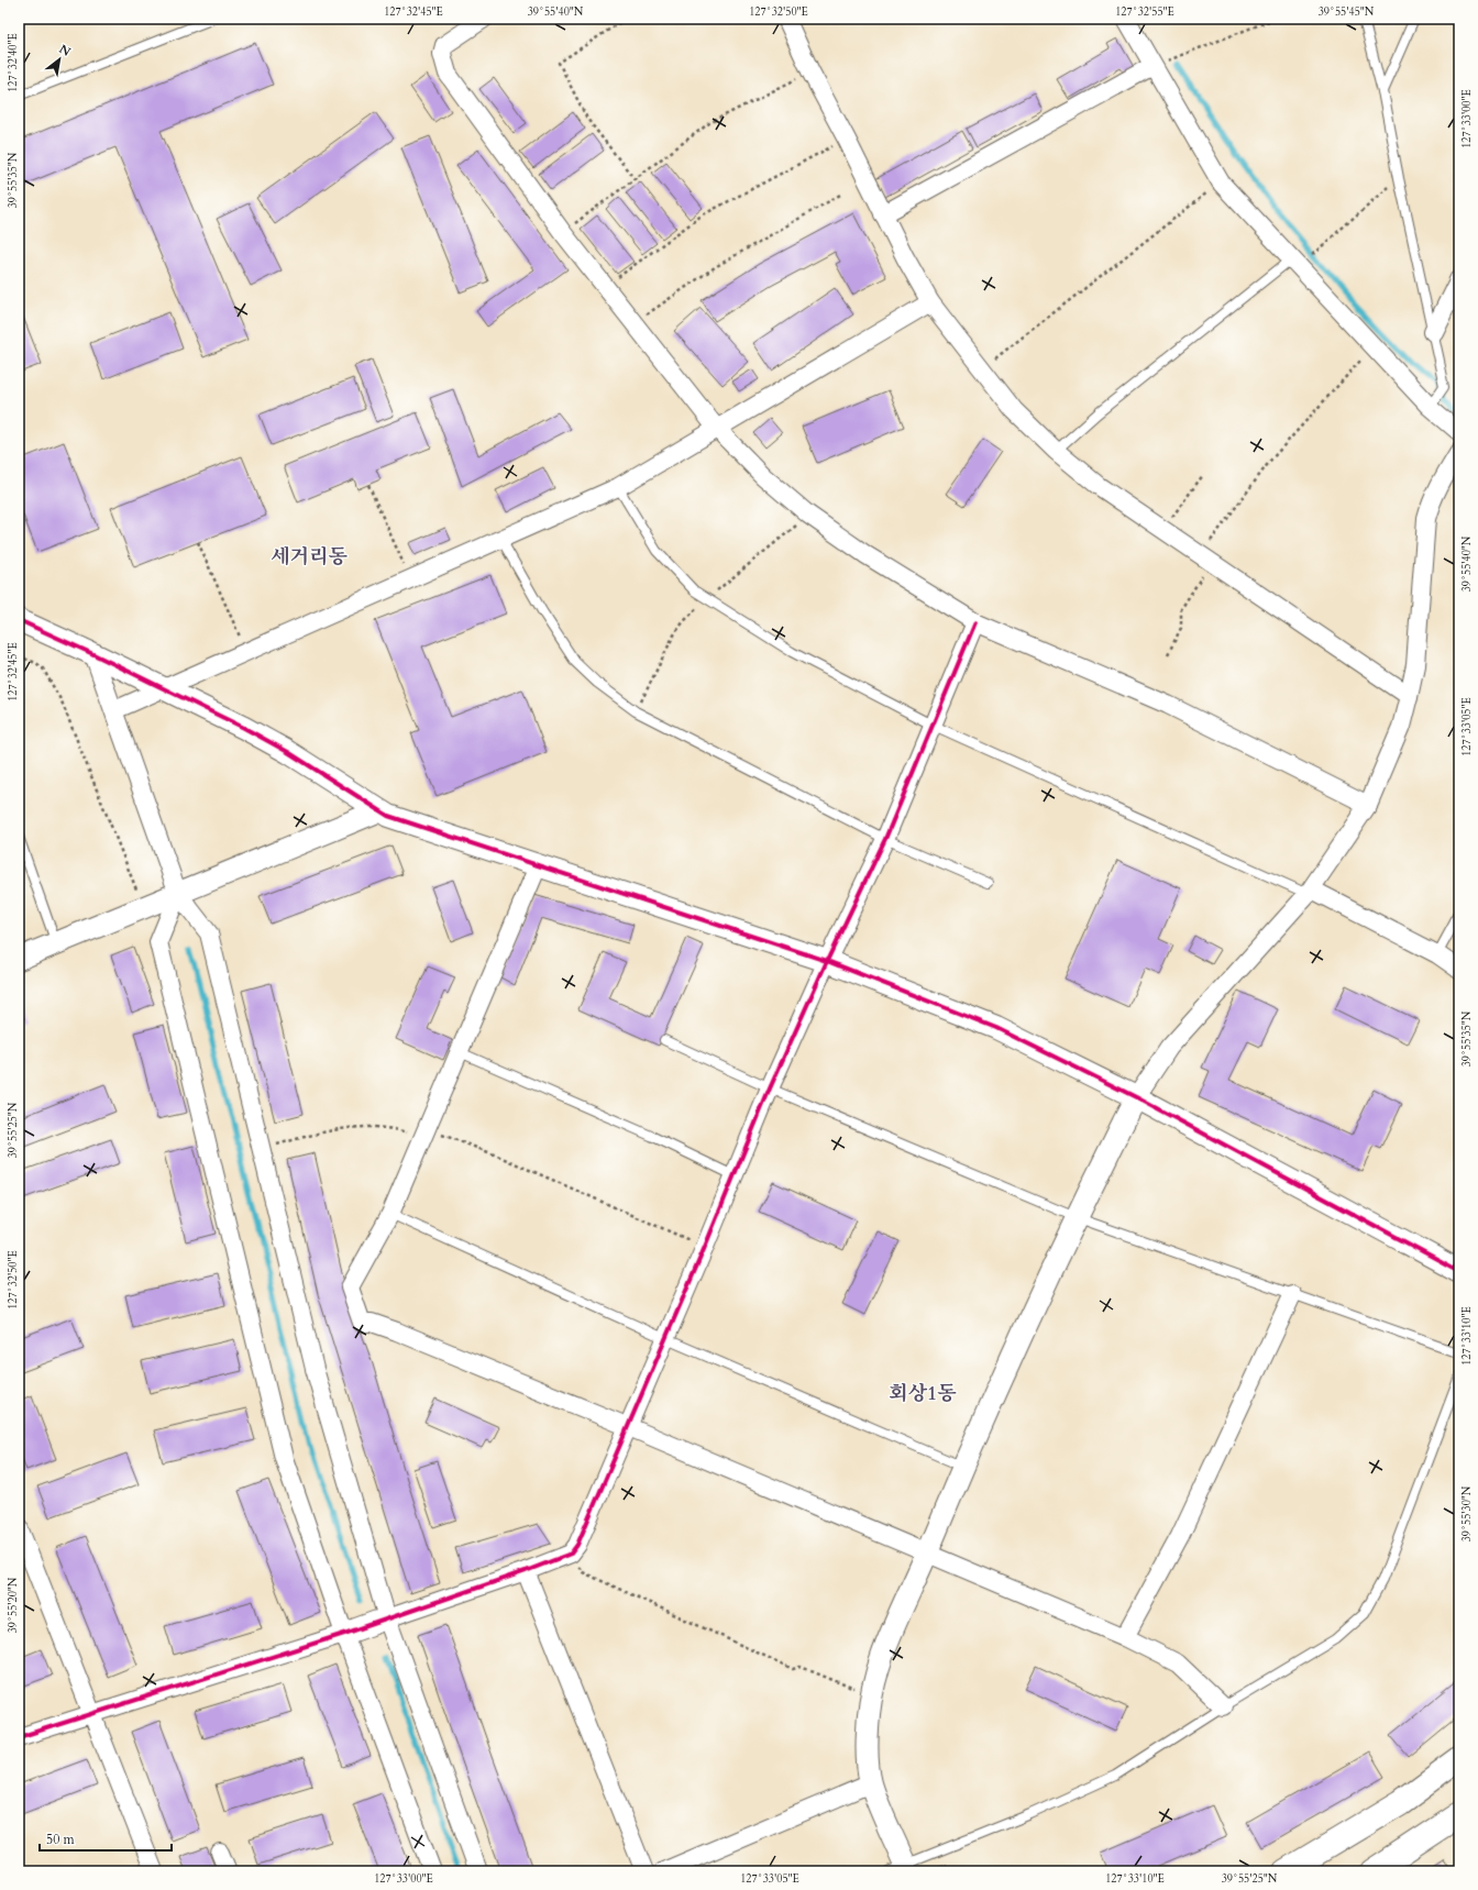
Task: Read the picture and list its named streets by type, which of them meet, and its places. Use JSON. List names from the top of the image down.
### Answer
{
  "districts": ["세거리동", "회상1동"],
  "scale_bar": "50 m",
  "north": "top right",
  "coordinates": [
    "127°32'45\"E",
    "39°55'40\"N",
    "127°32'50\"E",
    "127°32'55\"E",
    "39°55'45\"N",
    "127°32'40\"E",
    "127°33'00\"E",
    "39°55'35\"N",
    "127°33'05\"E",
    "39°55'25\"N",
    "127°33'10\"E",
    "39°55'30\"N",
    "39°55'20\"N"
  ]
}
